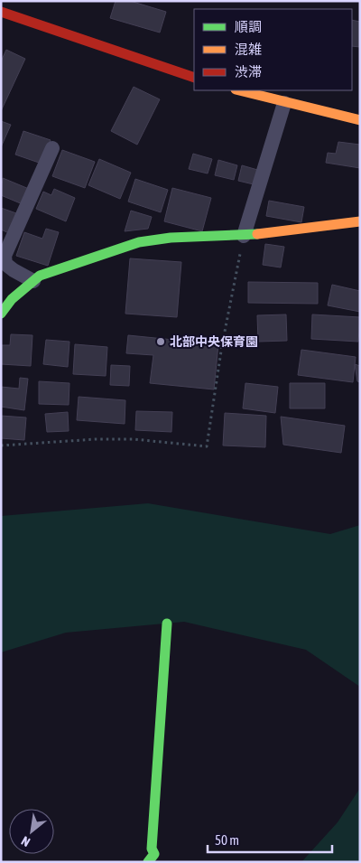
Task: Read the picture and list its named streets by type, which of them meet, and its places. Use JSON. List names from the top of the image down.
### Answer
{
  "places": ["北部中央保育園"],
  "legend": ["順調", "混雑", "渋滞"],
  "scale_bar": "50 m",
  "north": "bottom left"
}
